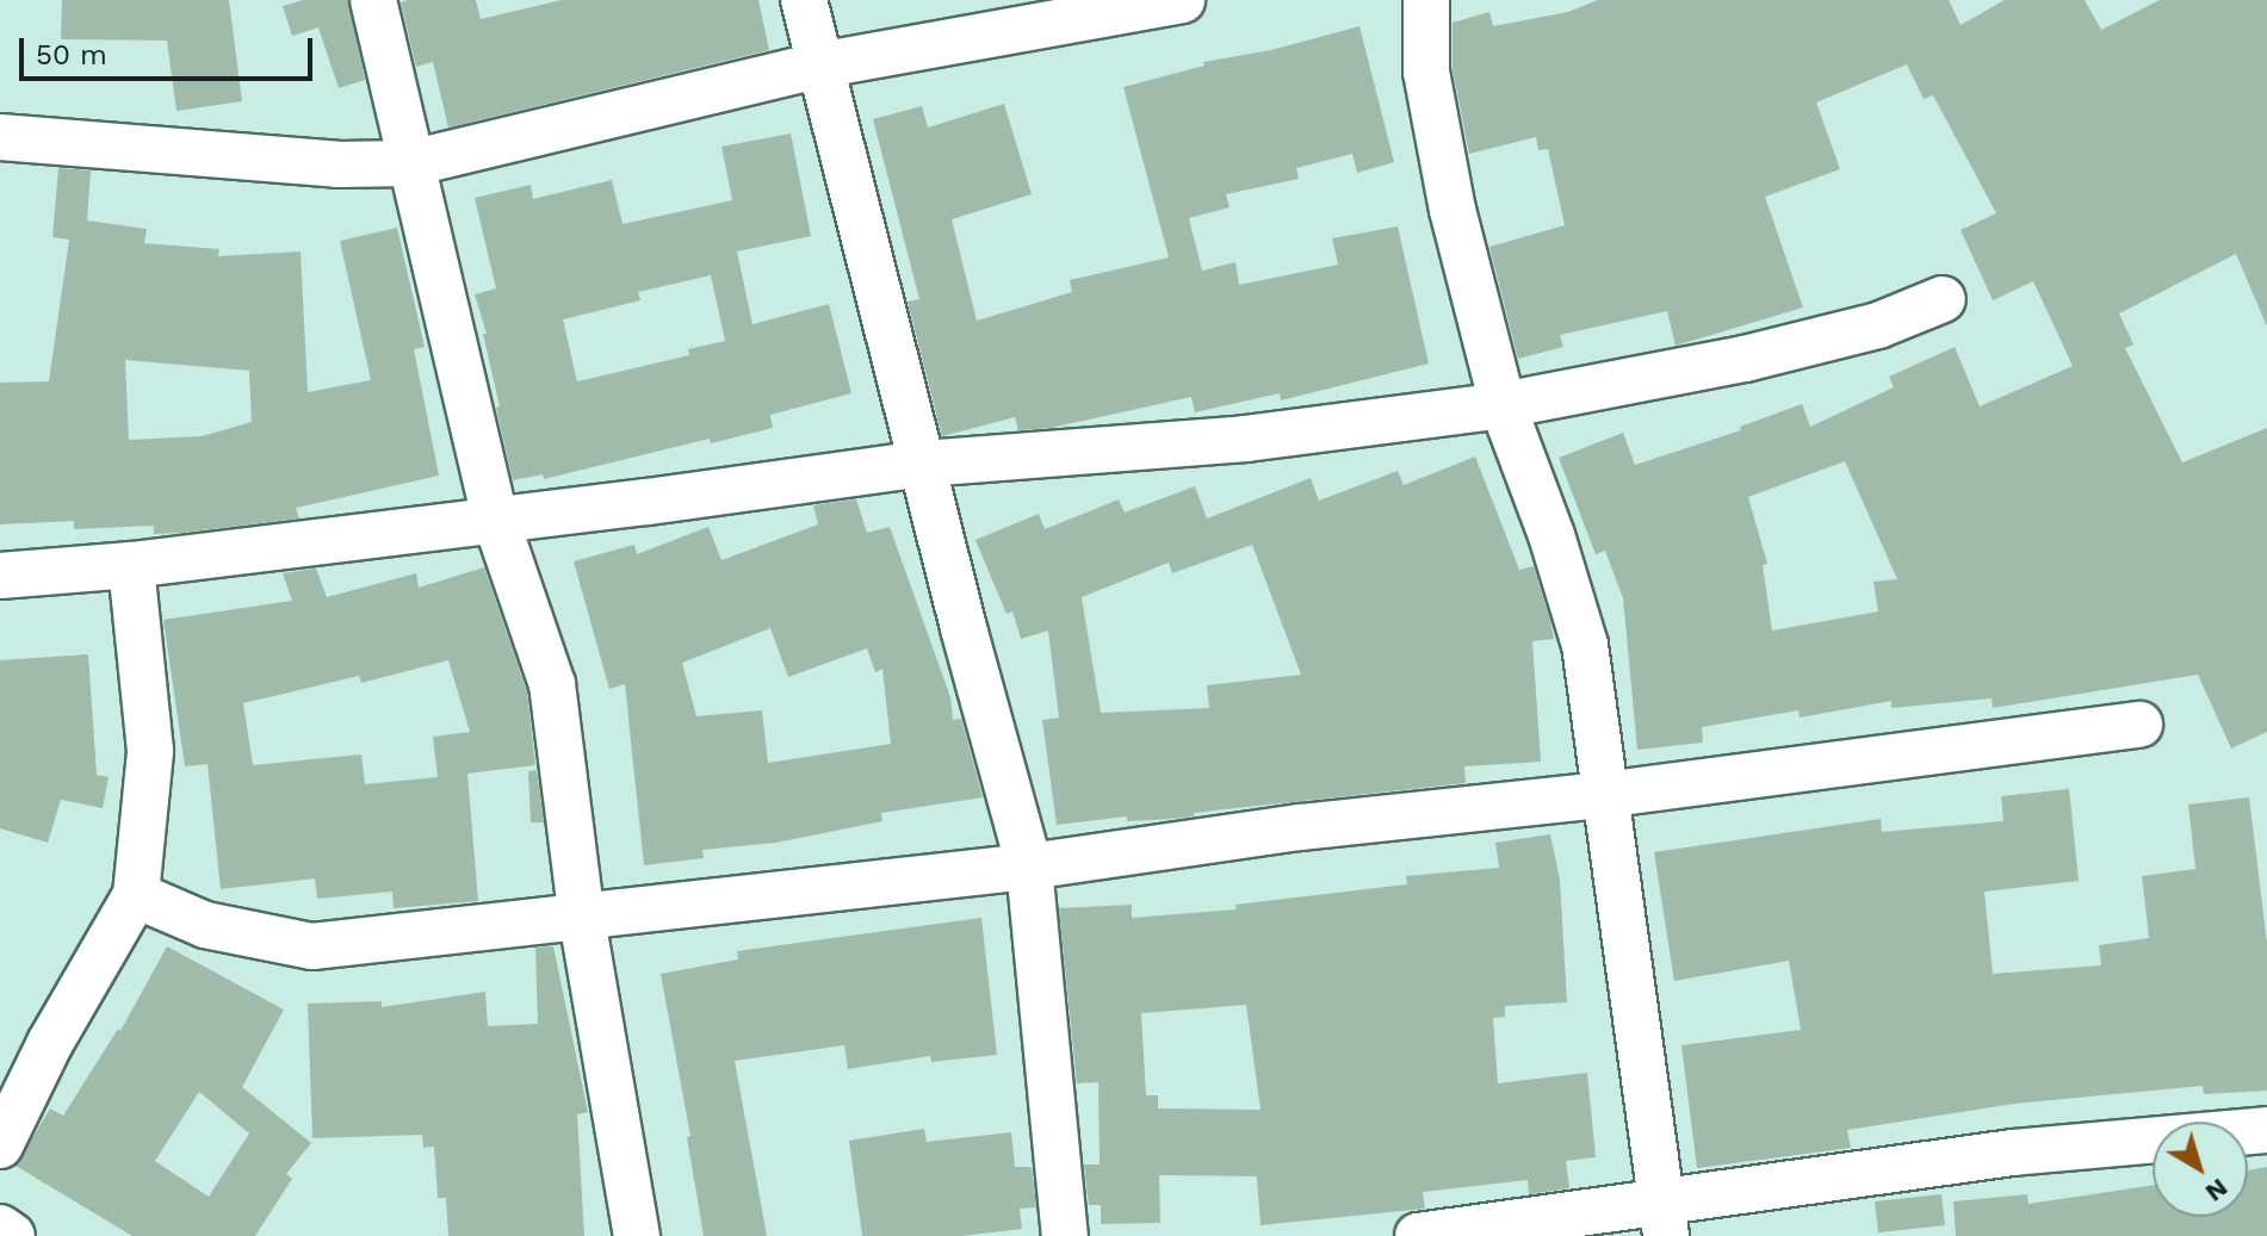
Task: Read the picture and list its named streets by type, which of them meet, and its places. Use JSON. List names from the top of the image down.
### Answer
{
  "scale_bar": "50 m",
  "north": "bottom right"
}
